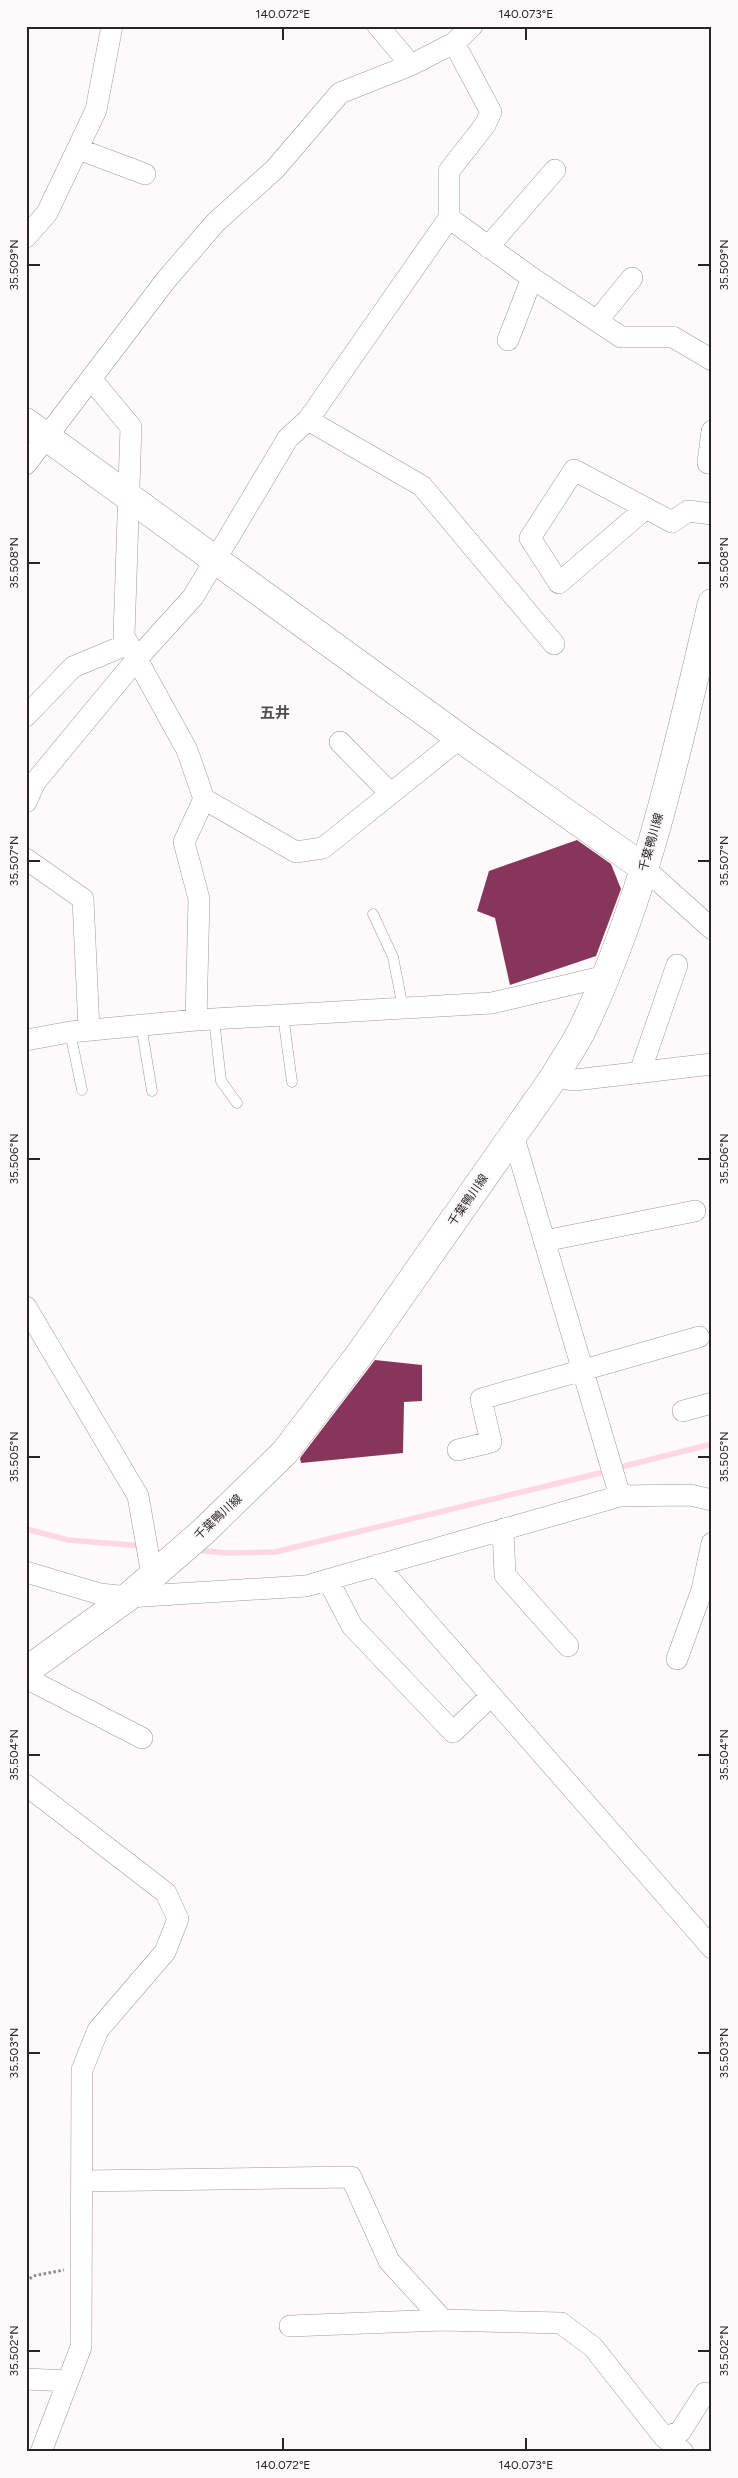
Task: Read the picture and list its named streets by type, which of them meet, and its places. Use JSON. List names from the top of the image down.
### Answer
{
  "streets": {
    "main road": ["千葉鴨川線"]
  },
  "districts": ["五井"],
  "coordinates": [
    "140.072°E",
    "140.073°E",
    "35.509°N",
    "35.508°N",
    "35.507°N",
    "35.506°N",
    "35.505°N",
    "35.504°N",
    "35.503°N",
    "35.502°N"
  ]
}
